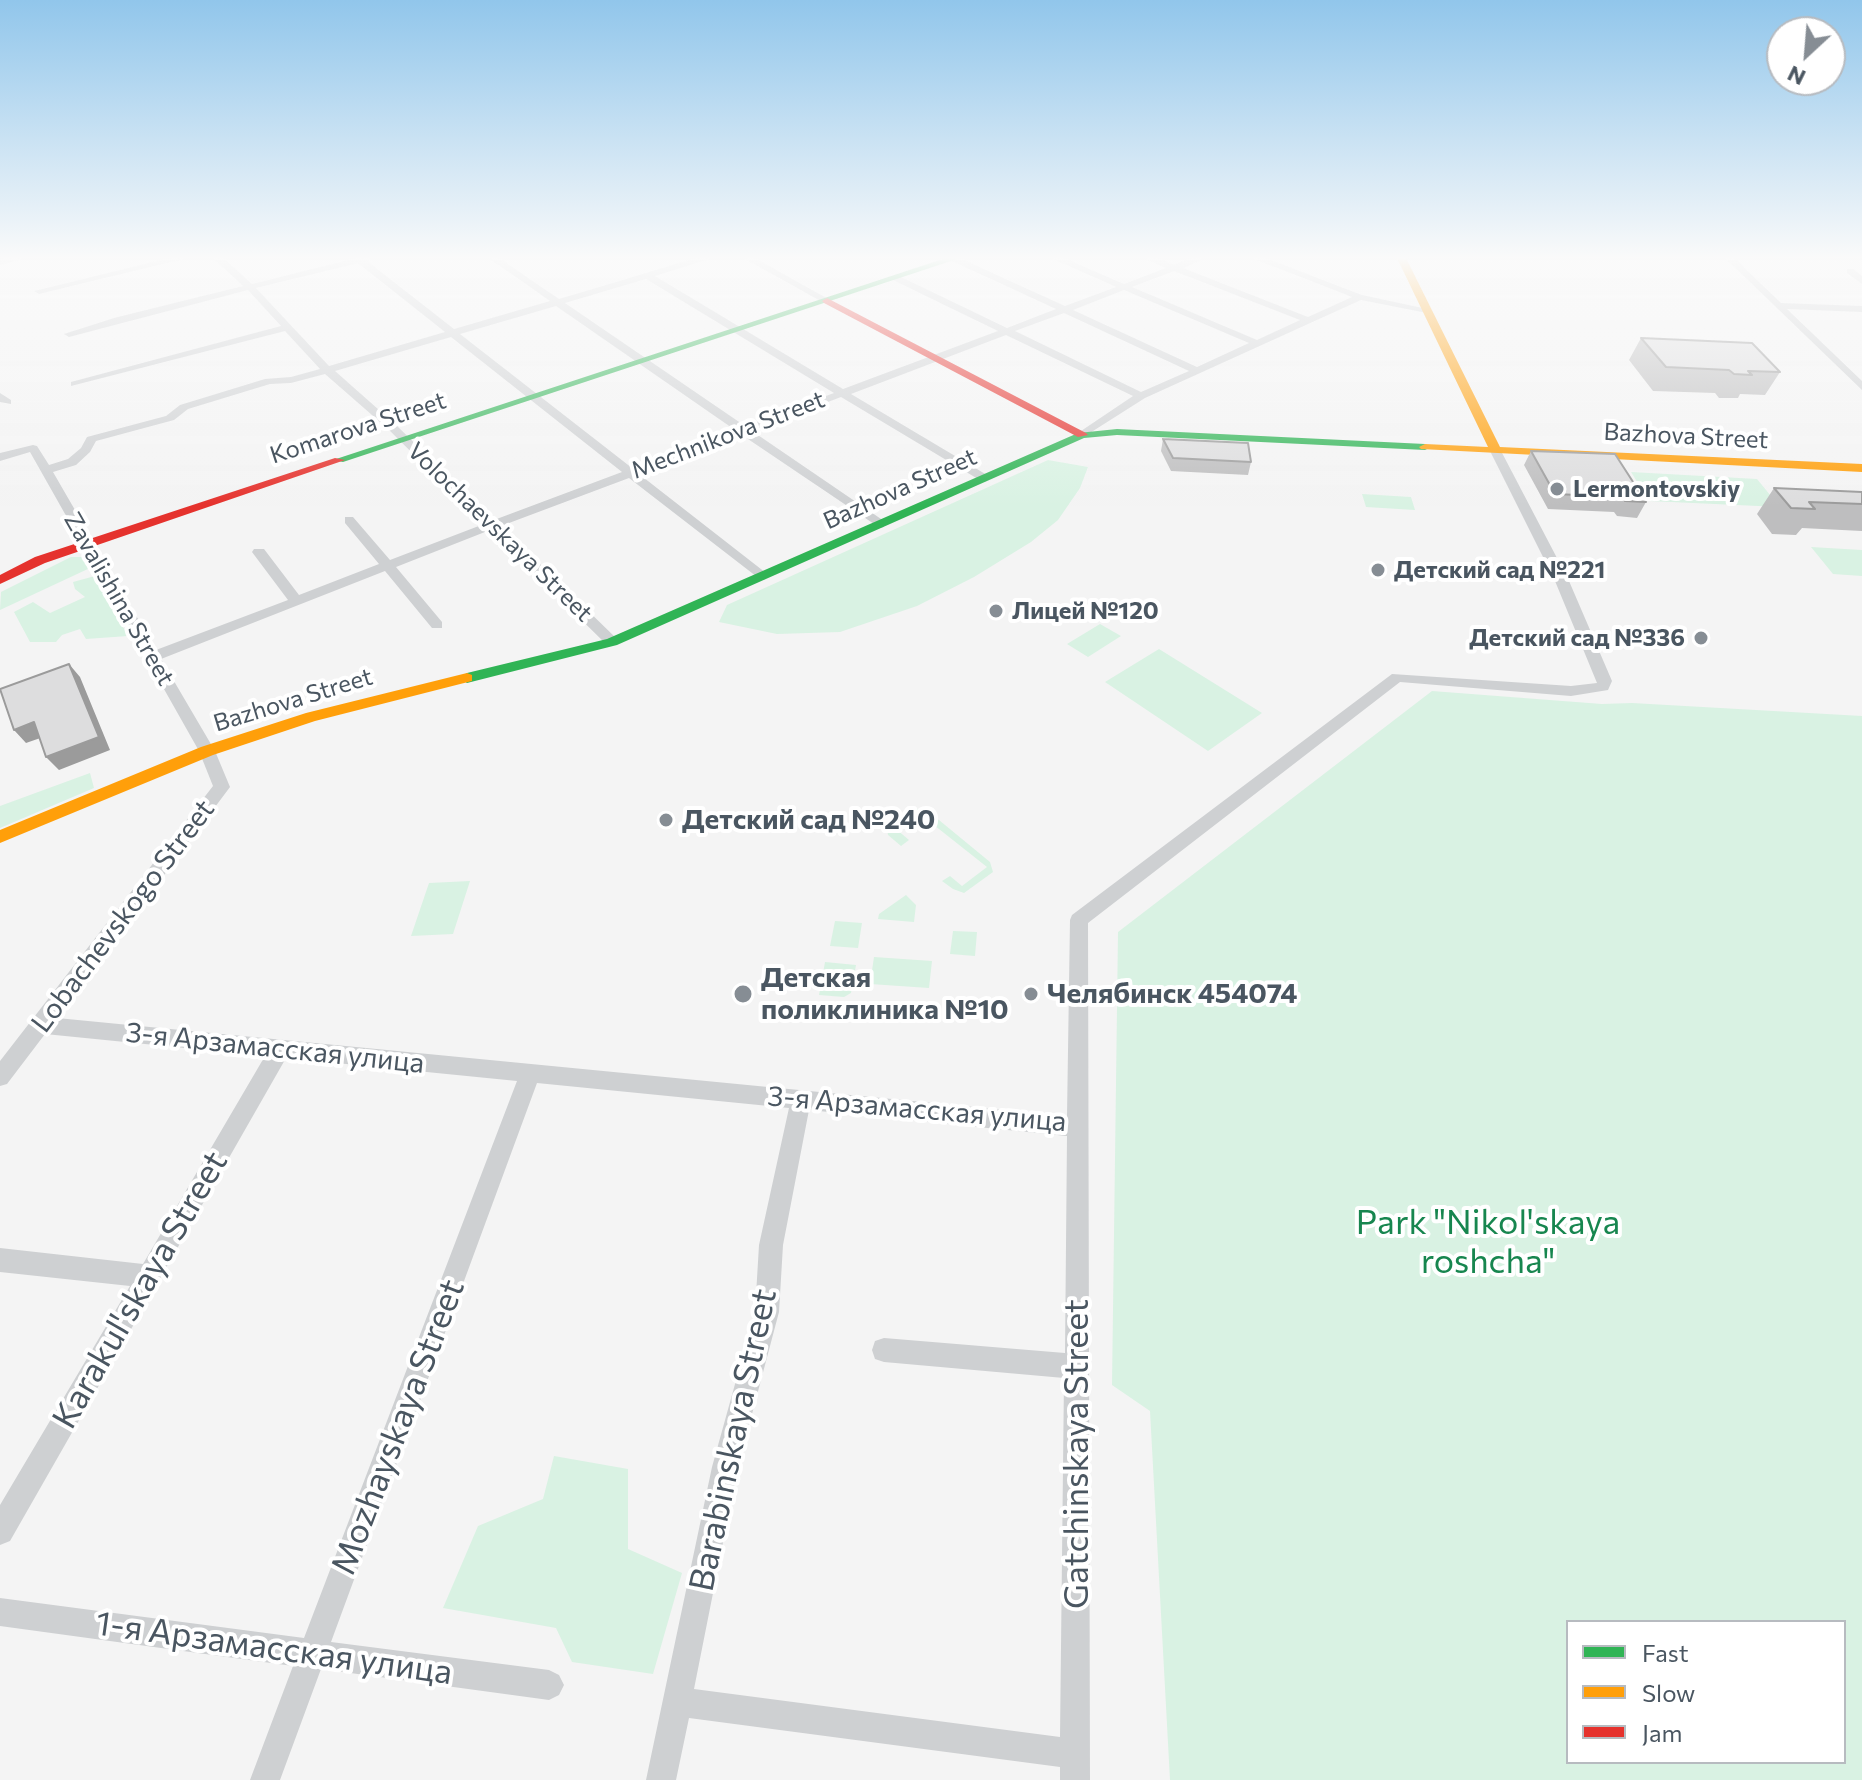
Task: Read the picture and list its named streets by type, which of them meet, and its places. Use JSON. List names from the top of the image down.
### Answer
{
  "streets": {
    "main road": ["Komarova Street", "Bazhova Street"],
    "street": [
      "Mechnikova Street",
      "Volochaevskaya Street",
      "Zavalishina Street",
      "Lobachevskogo Street",
      "3-я Арзамасская улица",
      "Karakul'skaya Street",
      "Mozhayskaya Street",
      "Barabinskaya Street",
      "Gatchinskaya Street",
      "1-я Арзамасская улица"
    ]
  },
  "crossings": [
    ["Komarova Street", "Volochaevskaya Street"],
    ["Komarova Street", "Zavalishina Street"],
    ["Mechnikova Street", "Volochaevskaya Street"],
    ["Mechnikova Street", "Zavalishina Street"],
    ["Bazhova Street", "Volochaevskaya Street"],
    ["Bazhova Street", "Zavalishina Street"],
    ["Bazhova Street", "Lobachevskogo Street"],
    ["Bazhova Street", "3-я Арзамасская улица"],
    ["Zavalishina Street", "Lobachevskogo Street"],
    ["Lobachevskogo Street", "3-я Арзамасская улица"],
    ["3-я Арзамасская улица", "Karakul'skaya Street"],
    ["3-я Арзамасская улица", "Mozhayskaya Street"],
    ["3-я Арзамасская улица", "Barabinskaya Street"],
    ["3-я Арзамасская улица", "Gatchinskaya Street"],
    ["Mozhayskaya Street", "1-я Арзамасская улица"]
  ],
  "parks": ["Park \"Nikol'skaya roshcha\""],
  "places": [
    "Lermontovskiy",
    "Детский сад №221",
    "Лицей №120",
    "Детский сад №336",
    "Детский сад №240",
    "Детская поликлиника №10",
    "Челябинск 454074"
  ],
  "legend": ["Fast", "Slow", "Jam"],
  "north": "bottom left"
}
